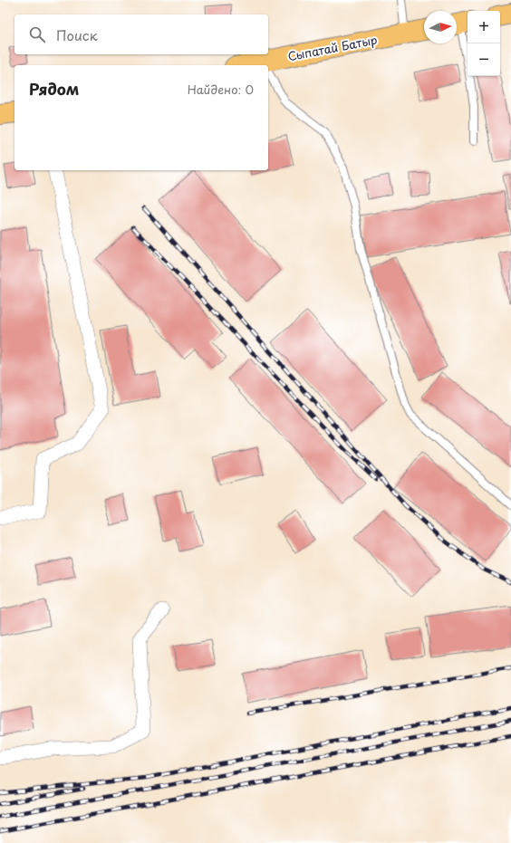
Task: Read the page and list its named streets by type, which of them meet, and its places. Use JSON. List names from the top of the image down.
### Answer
{
  "streets": {
    "main road": ["Сыпатай Батыр"]
  },
  "north": "right",
  "page": {
    "map_buttons": ["+", "−"],
    "search": "Поиск",
    "heading": ["Рядом", "Найдено: 0"]
  }
}
